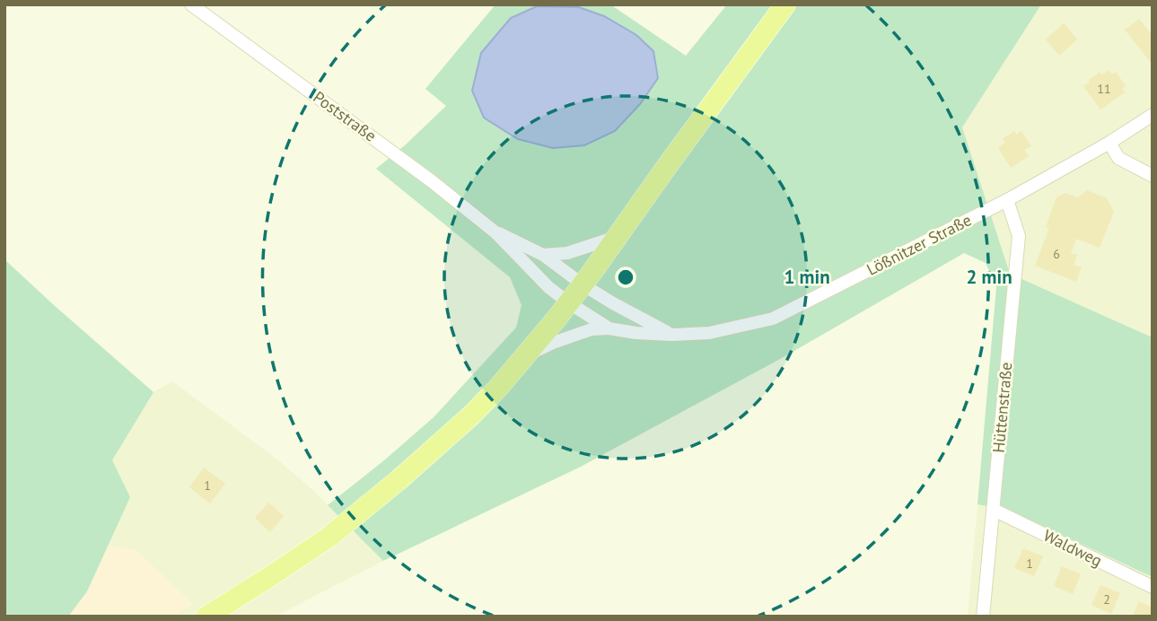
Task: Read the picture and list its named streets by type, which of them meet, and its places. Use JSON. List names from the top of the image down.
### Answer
{
  "streets": {
    "street": [
      "Poststraße",
      "Lößnitzer Straße",
      "Hüttenstraße",
      "Waldweg"
    ]
  },
  "crossings": [
    ["Poststraße", "Lößnitzer Straße"],
    ["Lößnitzer Straße", "Hüttenstraße"],
    ["Hüttenstraße", "Waldweg"]
  ],
  "house_numbers": [
    "11",
    "6",
    "1",
    "1",
    "2"
  ],
  "rings": ["1 min", "2 min"]
}
